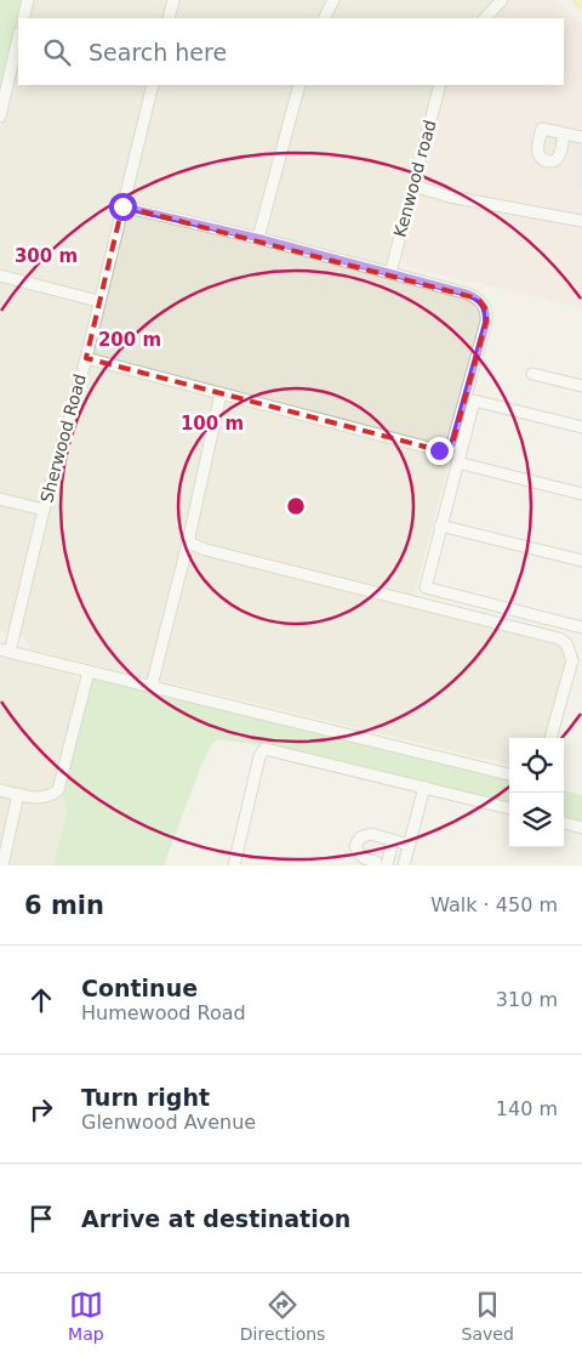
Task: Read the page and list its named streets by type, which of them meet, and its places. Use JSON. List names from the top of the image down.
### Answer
{
  "streets": {
    "street": ["Kenwood road", "Sherwood Road"]
  },
  "page": {
    "search": "Search here",
    "heading": ["6 min", "Walk · 450 m"],
    "list": [
      ["Continue", "Humewood Road", "310 m"],
      ["Turn right", "Glenwood Avenue", "140 m"],
      "Arrive at destination"
    ],
    "nav": ["Map", "Directions", "Saved"]
  },
  "rings": ["300 m", "200 m", "100 m"]
}
